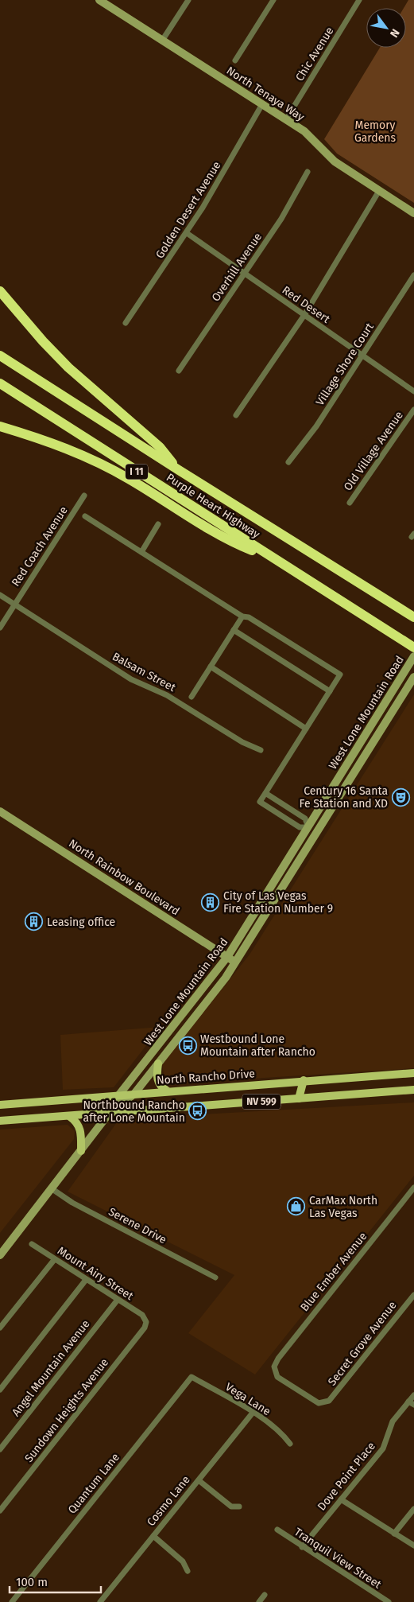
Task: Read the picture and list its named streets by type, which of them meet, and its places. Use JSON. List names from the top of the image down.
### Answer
{
  "streets": {
    "highway": ["I 11", "Purple Heart Highway"],
    "main road": [
      "North Tenaya Way",
      "West Lone Mountain Road",
      "North Rainbow Boulevard",
      "North Rancho Drive",
      "NV 599"
    ],
    "street": [
      "Chic Avenue",
      "Golden Desert Avenue",
      "Overhill Avenue",
      "Red Desert",
      "Village Shore Court",
      "Old Village Avenue",
      "Red Coach Avenue",
      "Balsam Street",
      "Serene Drive",
      "Blue Ember Avenue",
      "Mount Airy Street",
      "Secret Grove Avenue",
      "Angel Mountain Avenue",
      "Vega Lane",
      "Sundown Heights Avenue",
      "Dove Point Place",
      "Quantum Lane",
      "Cosmo Lane",
      "Tranquil View Street"
    ]
  },
  "crossings": [
    ["Chic Avenue", "North Tenaya Way"],
    ["North Tenaya Way", "Golden Desert Avenue"],
    ["Golden Desert Avenue", "Red Desert"],
    ["Overhill Avenue", "Red Desert"],
    ["Red Desert", "Village Shore Court"],
    ["Red Coach Avenue", "Balsam Street"],
    ["West Lone Mountain Road", "North Rainbow Boulevard"],
    ["West Lone Mountain Road", "North Rancho Drive"],
    ["West Lone Mountain Road", "NV 599"],
    ["West Lone Mountain Road", "Serene Drive"],
    ["Blue Ember Avenue", "Secret Grove Avenue"],
    ["Mount Airy Street", "Angel Mountain Avenue"],
    ["Mount Airy Street", "Sundown Heights Avenue"],
    ["Vega Lane", "Quantum Lane"],
    ["Vega Lane", "Cosmo Lane"],
    ["Dove Point Place", "Tranquil View Street"]
  ],
  "parks": ["Memory Gardens"],
  "places": {
    "theatre": ["Century 16 Santa Fe Station and XD"],
    "building": ["City of Las Vegas Fire Station Number 9", "Leasing office"],
    "bus stop": ["Westbound Lone Mountain after Rancho", "Northbound Rancho after Lone Mountain"],
    "shop": ["CarMax North Las Vegas"]
  },
  "scale_bar": "100 m",
  "north": "bottom right"
}
